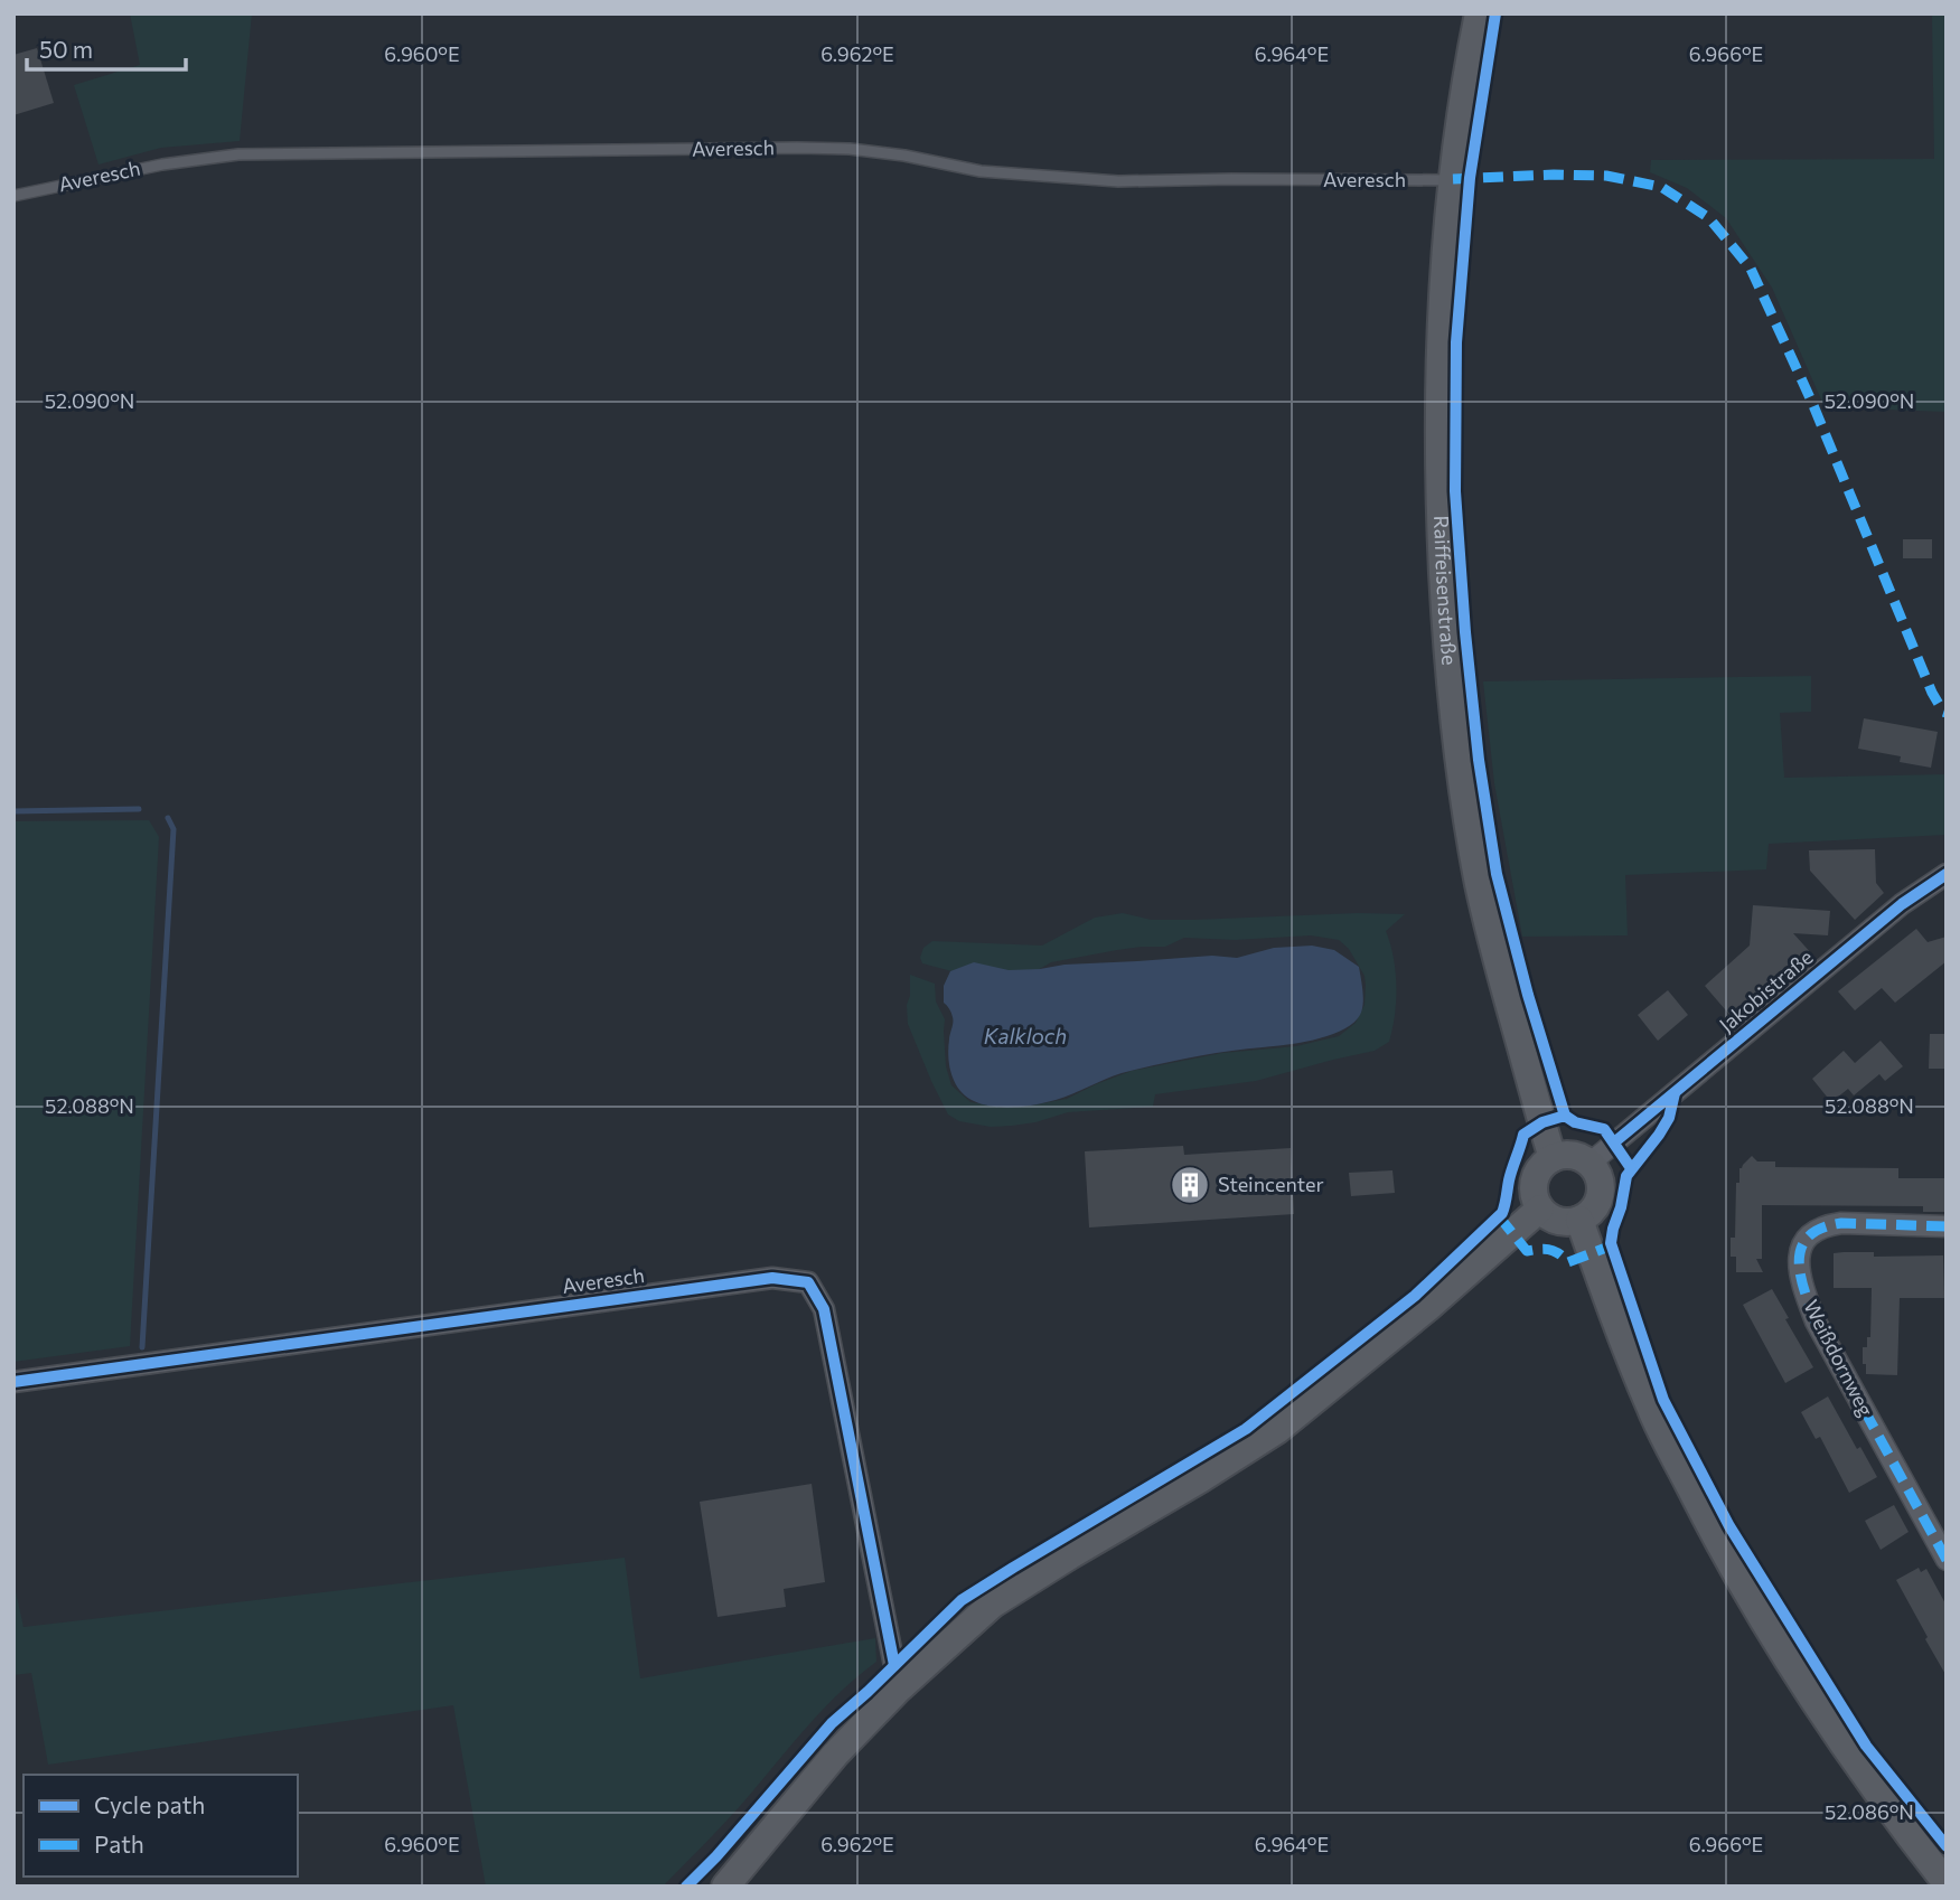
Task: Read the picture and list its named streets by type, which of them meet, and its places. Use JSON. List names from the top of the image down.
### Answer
{
  "streets": {
    "street": [
      "Averesch",
      "Raiffeisenstraße",
      "Jakobistraße",
      "Weißdornweg"
    ]
  },
  "crossings": [
    ["Averesch", "Raiffeisenstraße"],
    ["Raiffeisenstraße", "Jakobistraße"]
  ],
  "water": ["Kalkloch"],
  "places": {
    "building": ["Steincenter"]
  },
  "legend": ["Cycle path", "Path"],
  "scale_bar": "50 m",
  "coordinates": [
    "6.960°E",
    "6.962°E",
    "6.964°E",
    "6.966°E",
    "52.090°N",
    "52.088°N",
    "52.086°N"
  ]
}
